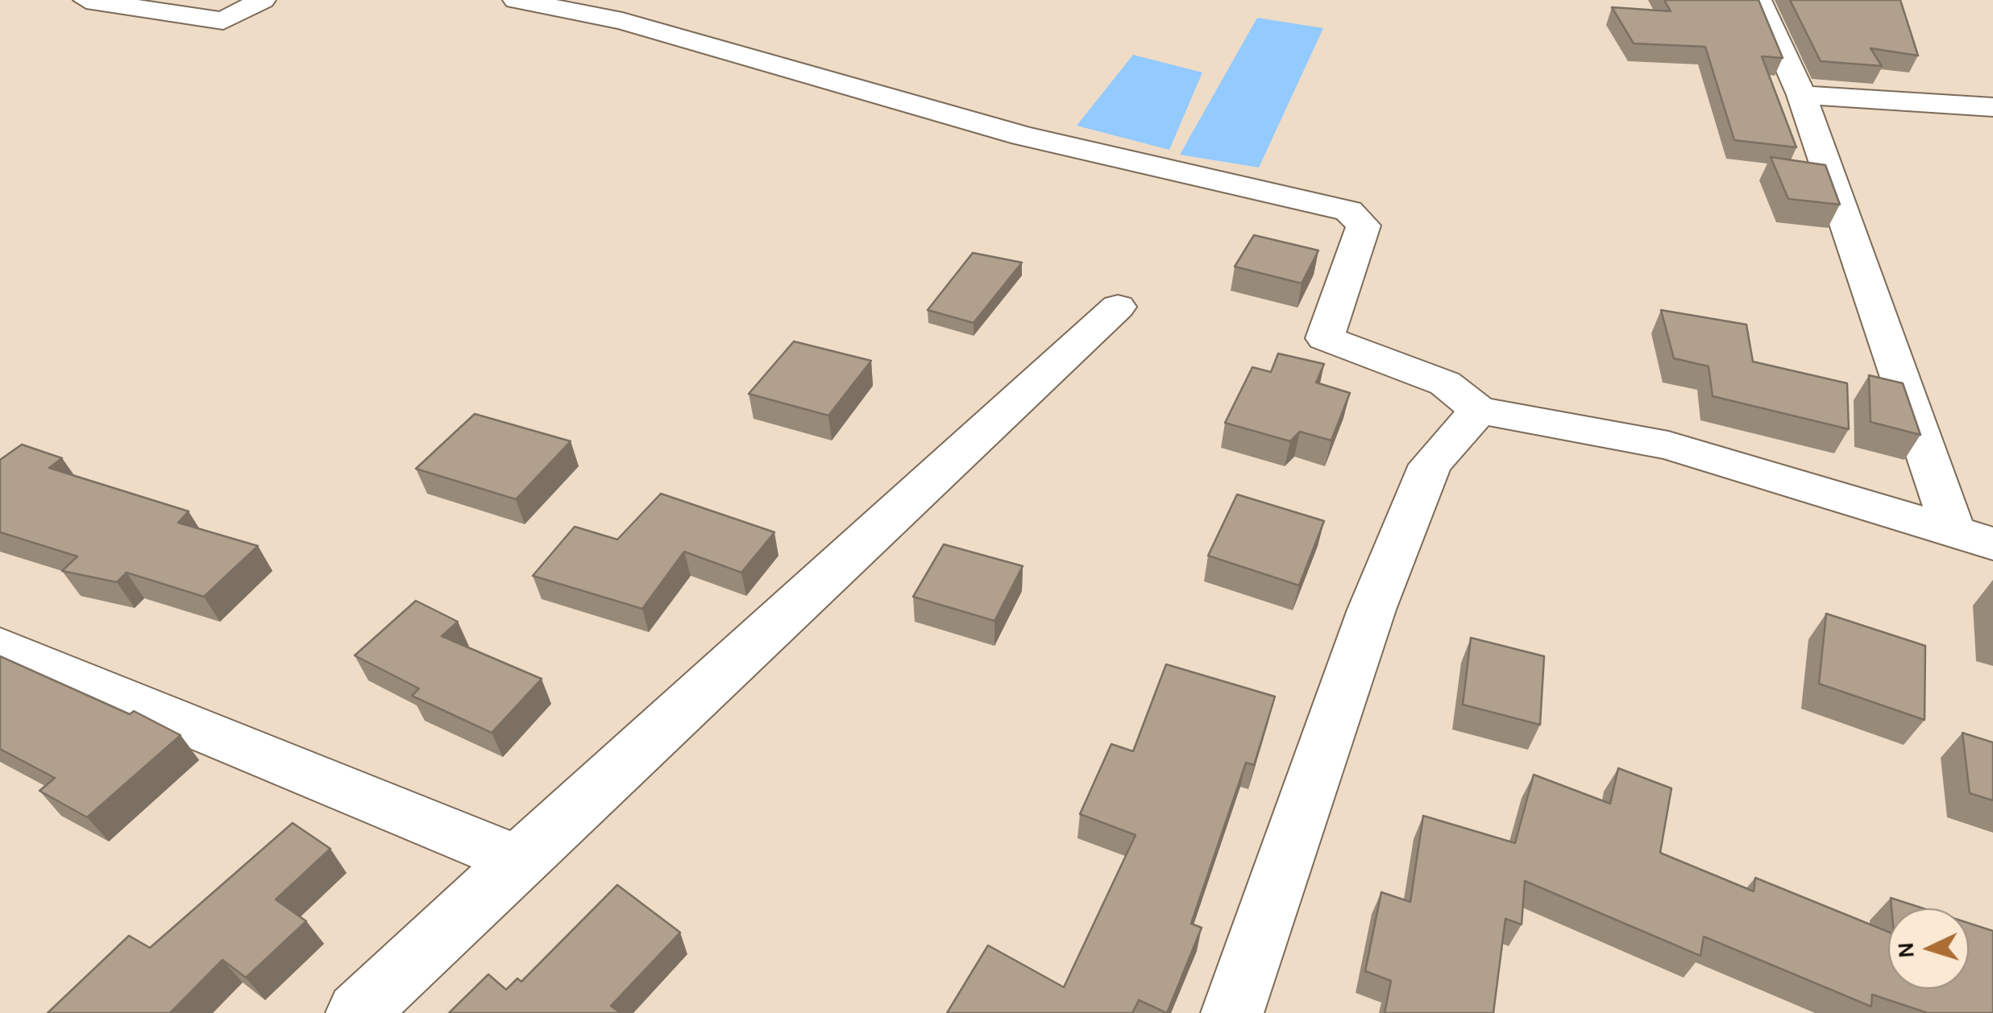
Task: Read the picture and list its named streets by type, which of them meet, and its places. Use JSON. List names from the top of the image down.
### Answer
{
  "north": "left"
}
